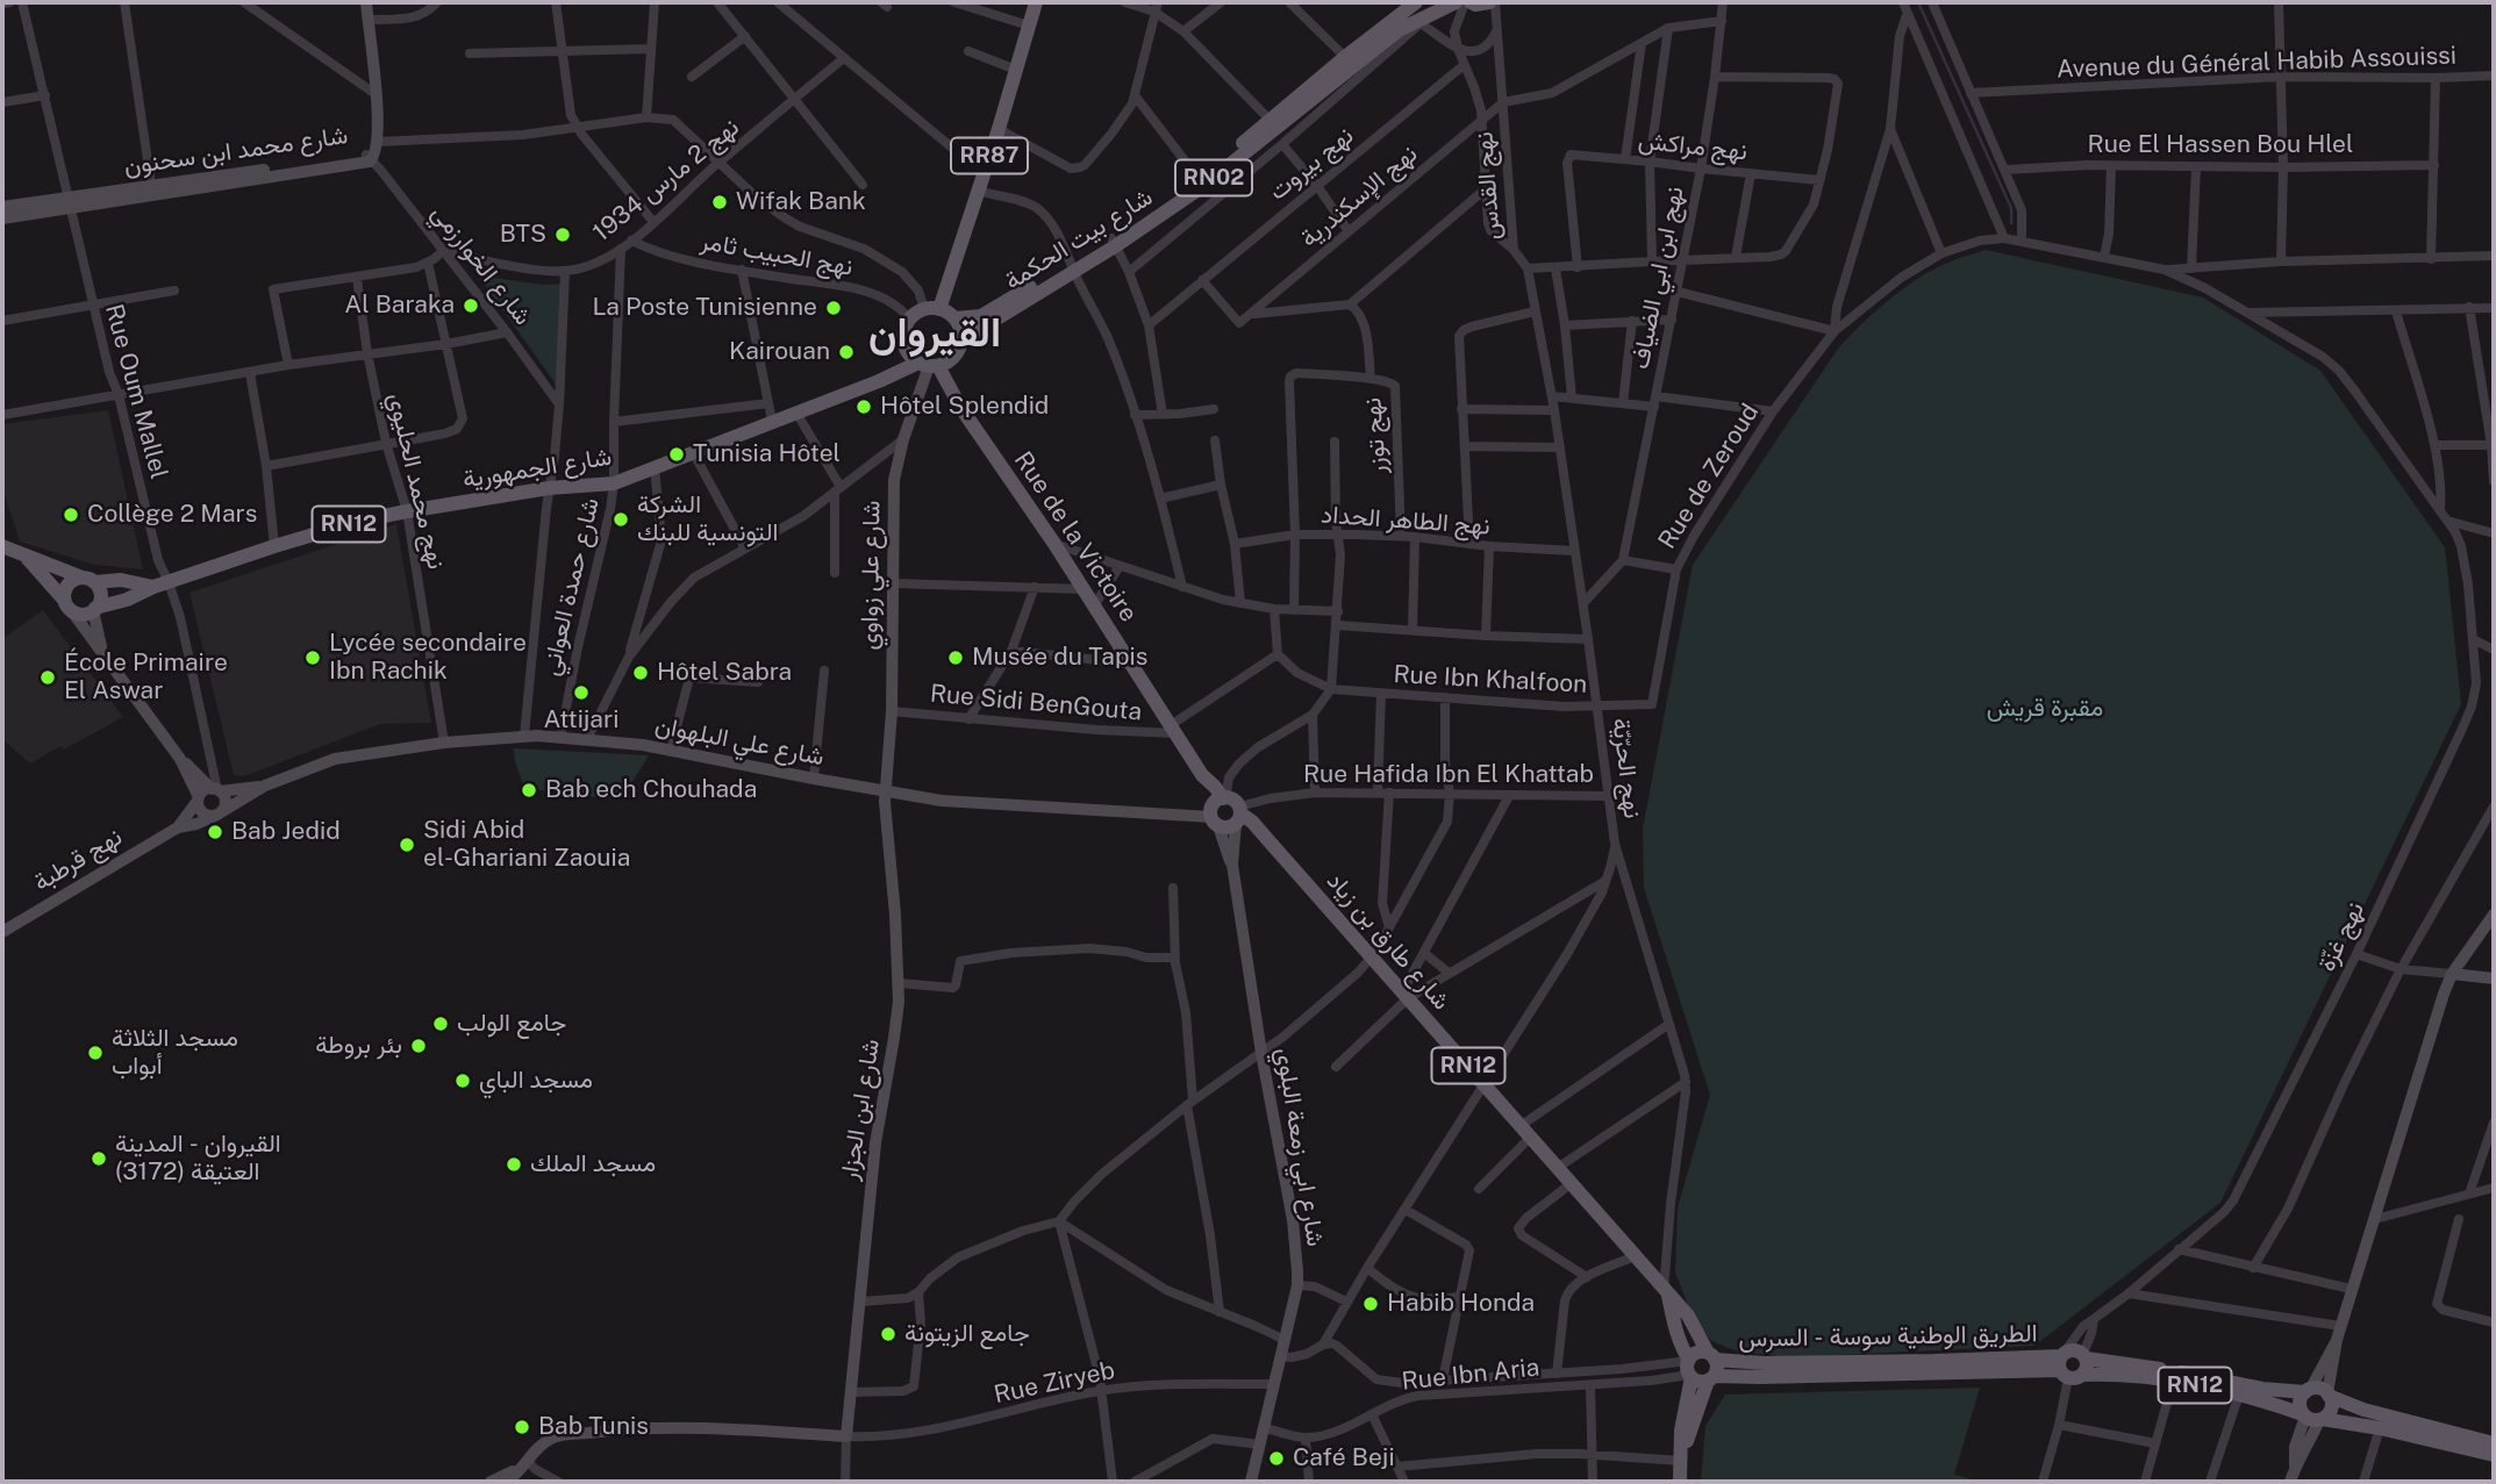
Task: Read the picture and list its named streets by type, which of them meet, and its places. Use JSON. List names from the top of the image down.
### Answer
{
  "streets": {
    "main road": [
      "RR87",
      "RN02",
      "شارع بيت الحكمة",
      "شارع الجمهورية",
      "RN12",
      "Rue de la Victoire",
      "شارع طارق بن زياد",
      "الطريق الوطنية سوسة - السرس"
    ],
    "street": [
      "Avenue du Général Habib Assouissi",
      "Rue El Hassen Bou Hlel",
      "نهج مراكش",
      "شارع محمد ابن سحنون",
      "نهج بيروت",
      "نهج 2 مارس 1934",
      "نهج القدس",
      "نهج الإسكندرية",
      "نهج الحبيب ثامر",
      "شارع الخوارزمي",
      "نهج ابن ابي الضياف",
      "Rue Oum Mallel",
      "نهج توزر",
      "Rue de Zeroud",
      "نهج محمد الحليوي",
      "نهج الطاهر الحداد",
      "شارع علي زواوي",
      "شارع حمدة العواني",
      "Rue Ibn Khalfoon",
      "Rue Sidi BenGouta",
      "شارع علي البلهوان",
      "نهج الحرّيّة",
      "Rue Hafida Ibn El Khattab",
      "نهج قرطبة",
      "نهج غزّة",
      "شارع ابن الجزار",
      "شارع ابي زمعة البلوي",
      "Rue Ibn Aria",
      "Rue Ziryeb"
    ]
  },
  "crossings": [
    ["نهج مراكش", "نهج ابن ابي الضياف"],
    ["شارع محمد ابن سحنون", "شارع الخوارزمي"],
    ["شارع محمد ابن سحنون", "Rue Oum Mallel"],
    ["RR87", "شارع بيت الحكمة"],
    ["RR87", "نهج الحبيب ثامر"],
    ["RR87", "شارع الجمهورية"],
    ["RR87", "Rue de la Victoire"],
    ["RR87", "شارع علي زواوي"],
    ["نهج بيروت", "نهج القدس"],
    ["نهج بيروت", "نهج الإسكندرية"],
    ["نهج 2 مارس 1934", "نهج الحبيب ثامر"],
    ["نهج 2 مارس 1934", "شارع الخوارزمي"],
    ["نهج 2 مارس 1934", "شارع حمدة العواني"],
    ["نهج القدس", "نهج الإسكندرية"],
    ["نهج القدس", "نهج الحرّيّة"],
    ["شارع بيت الحكمة", "نهج الحبيب ثامر"],
    ["شارع بيت الحكمة", "شارع الجمهورية"],
    ["شارع بيت الحكمة", "Rue de la Victoire"],
    ["شارع بيت الحكمة", "شارع علي زواوي"],
    ["نهج الحبيب ثامر", "شارع الجمهورية"],
    ["نهج الحبيب ثامر", "Rue de la Victoire"],
    ["نهج الحبيب ثامر", "شارع علي زواوي"],
    ["Rue Oum Mallel", "شارع الجمهورية"],
    ["نهج توزر", "نهج الطاهر الحداد"],
    ["شارع الجمهورية", "نهج محمد الحليوي"],
    ["شارع الجمهورية", "Rue de la Victoire"],
    ["شارع الجمهورية", "شارع علي زواوي"],
    ["شارع الجمهورية", "شارع حمدة العواني"],
    ["Rue de Zeroud", "Rue Ibn Khalfoon"],
    ["نهج محمد الحليوي", "شارع علي البلهوان"],
    ["نهج الطاهر الحداد", "نهج الحرّيّة"],
    ["RN12", "نهج غزّة"],
    ["RN12", "الطريق الوطنية سوسة - السرس"],
    ["Rue de la Victoire", "شارع علي زواوي"],
    ["Rue de la Victoire", "Rue Sidi BenGouta"],
    ["Rue de la Victoire", "شارع علي البلهوان"],
    ["Rue de la Victoire", "Rue Hafida Ibn El Khattab"],
    ["Rue de la Victoire", "شارع طارق بن زياد"],
    ["Rue de la Victoire", "شارع ابي زمعة البلوي"],
    ["شارع علي زواوي", "Rue Sidi BenGouta"],
    ["شارع علي زواوي", "شارع علي البلهوان"],
    ["شارع علي زواوي", "شارع ابن الجزار"],
    ["شارع حمدة العواني", "شارع علي البلهوان"],
    ["Rue Ibn Khalfoon", "نهج الحرّيّة"],
    ["شارع علي البلهوان", "شارع ابن الجزار"],
    ["شارع علي البلهوان", "شارع ابي زمعة البلوي"],
    ["نهج الحرّيّة", "Rue Hafida Ibn El Khattab"],
    ["نهج الحرّيّة", "شارع طارق بن زياد"],
    ["Rue Hafida Ibn El Khattab", "شارع طارق بن زياد"],
    ["Rue Hafida Ibn El Khattab", "شارع ابي زمعة البلوي"],
    ["نهج غزّة", "الطريق الوطنية سوسة - السرس"],
    ["شارع طارق بن زياد", "شارع ابي زمعة البلوي"],
    ["شارع طارق بن زياد", "الطريق الوطنية سوسة - السرس"],
    ["شارع طارق بن زياد", "Rue Ibn Aria"],
    ["شارع ابن الجزار", "Rue Ziryeb"],
    ["شارع ابي زمعة البلوي", "Rue Ziryeb"],
    ["الطريق الوطنية سوسة - السرس", "Rue Ibn Aria"]
  ],
  "districts": ["القيروان"],
  "parks": ["مقبرة قريش"],
  "places": [
    "Wifak Bank",
    "BTS",
    "Al Baraka",
    "La Poste Tunisienne",
    "Kairouan",
    "Hôtel Splendid",
    "Tunisia Hôtel",
    "Collège 2 Mars",
    "الشركة التونسية للبنك",
    "Lycée secondaire Ibn Rachik",
    "Musée du Tapis",
    "Hôtel Sabra",
    "École Primaire El Aswar",
    "Attijari",
    "Bab ech Chouhada",
    "Bab Jedid",
    "Sidi Abid el-Ghariani Zaouia",
    "جامع الولب",
    "بئر بروطة",
    "مسجد الثلاثة أبواب",
    "مسجد الباي",
    "القيروان - المدينة العتيقة (3172)",
    "مسجد الملك",
    "Habib Honda",
    "جامع الزيتونة",
    "Bab Tunis",
    "Café Beji"
  ]
}
